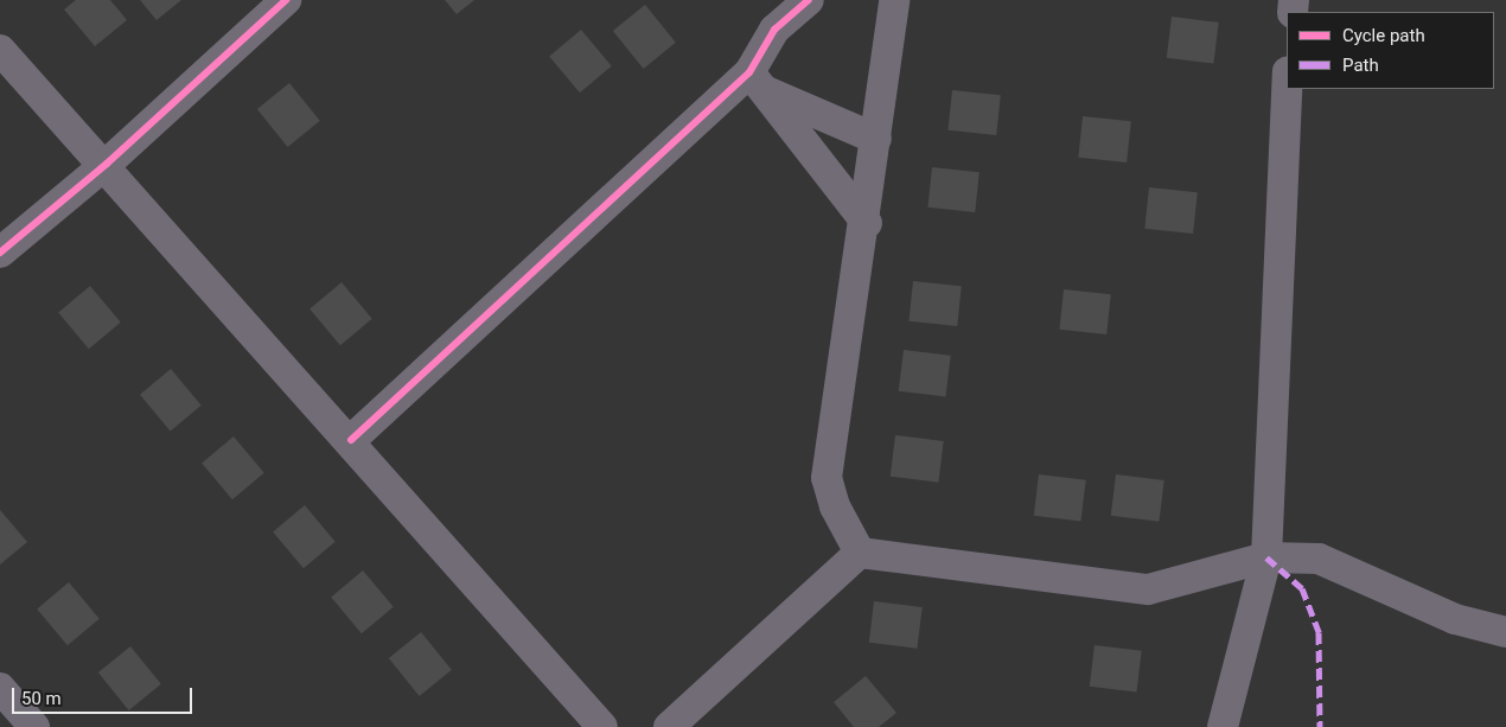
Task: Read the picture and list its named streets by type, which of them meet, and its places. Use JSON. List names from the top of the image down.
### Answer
{
  "legend": ["Cycle path", "Path"],
  "scale_bar": "50 m"
}
